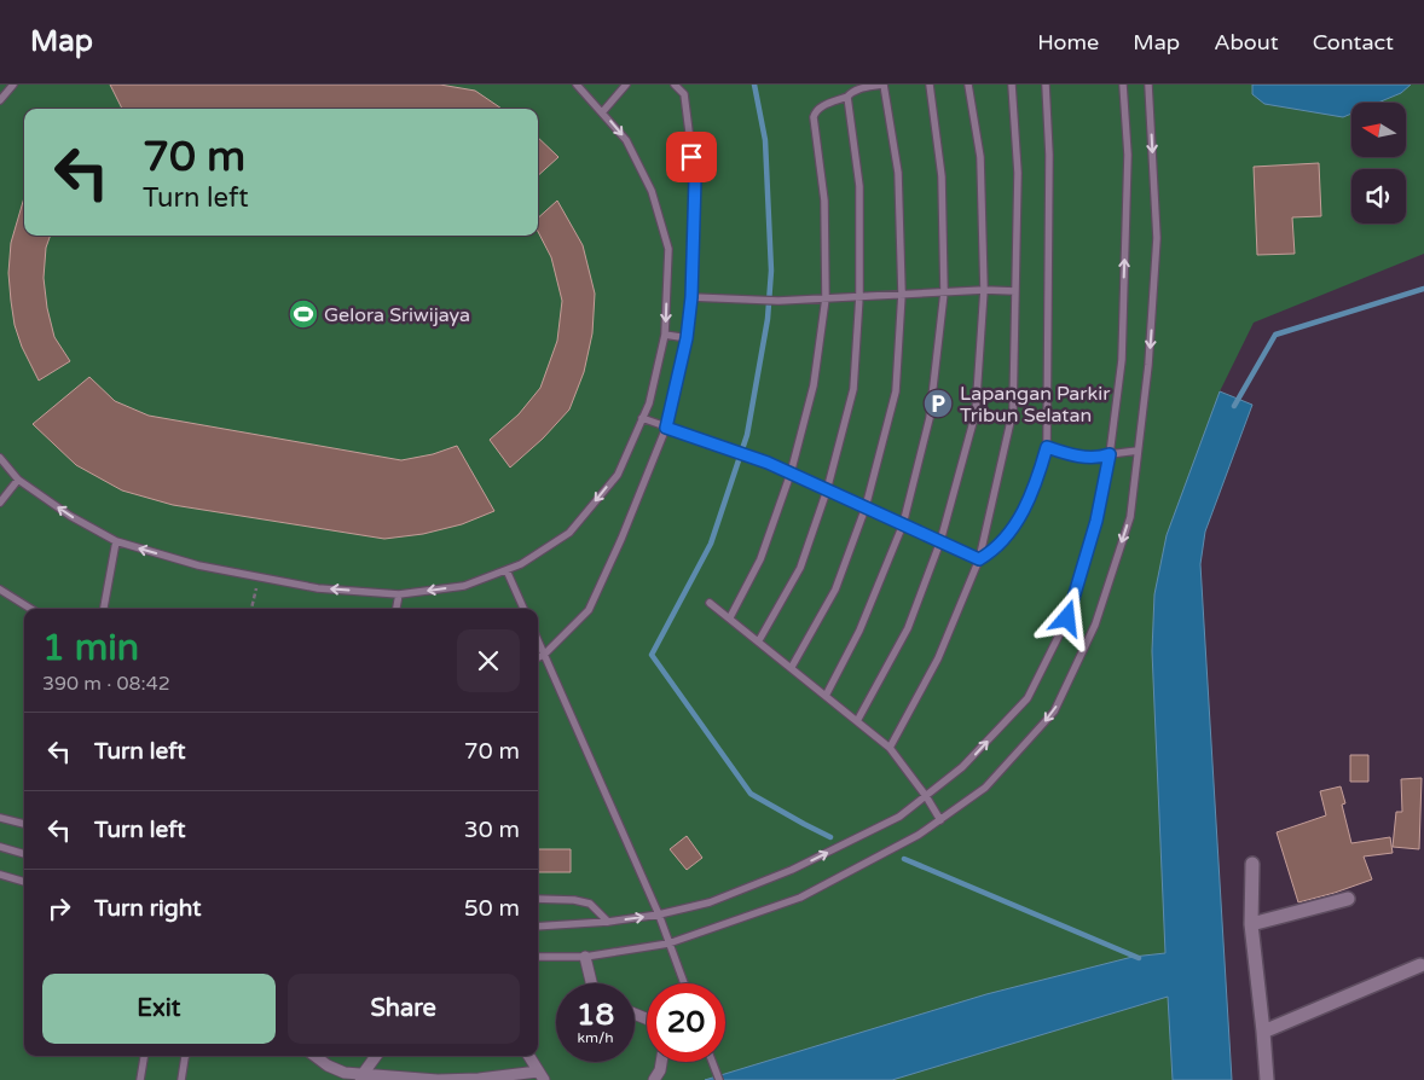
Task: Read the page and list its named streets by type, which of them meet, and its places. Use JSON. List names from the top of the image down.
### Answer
{
  "places": {
    "sports": ["Gelora Sriwijaya"],
    "parking": ["Lapangan Parkir Tribun Selatan"]
  },
  "north": "left",
  "page": {
    "header": "Map",
    "nav": [
      "Home",
      "Map",
      "About",
      "Contact"
    ],
    "turn": ["70 m", "Turn left"],
    "heading": ["1 min", "390 m · 08:42"],
    "list": [
      {
        "name": "Turn left",
        "value": "70 m"
      },
      {
        "name": "Turn left",
        "value": "30 m"
      },
      {
        "name": "Turn right",
        "value": "50 m"
      }
    ],
    "buttons": ["Exit", "Share"],
    "speed": "18 km/h",
    "limit": "20"
  }
}
